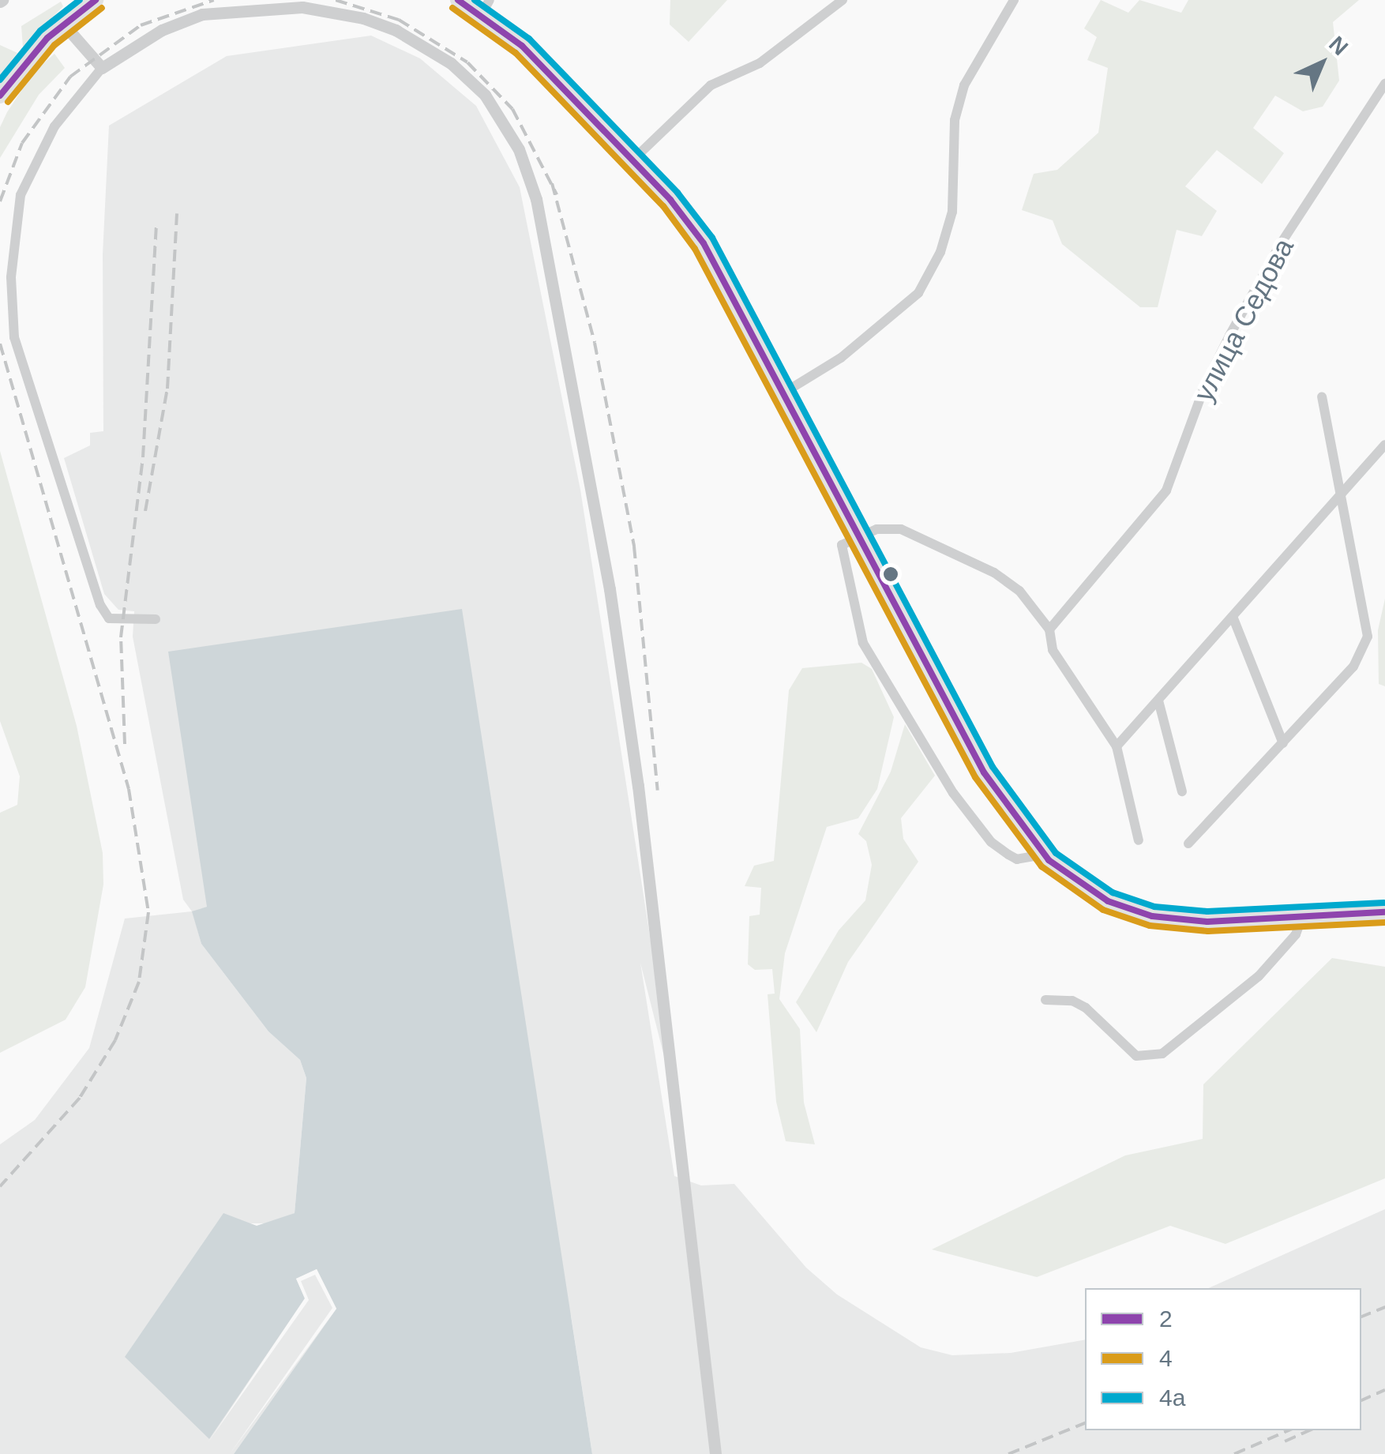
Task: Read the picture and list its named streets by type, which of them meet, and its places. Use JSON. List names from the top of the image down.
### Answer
{
  "streets": {
    "street": ["улица Седова"]
  },
  "lines": ["transit line 2", "transit line 4а", "transit line 4"],
  "legend": ["2", "4", "4а"],
  "north": "top right"
}
